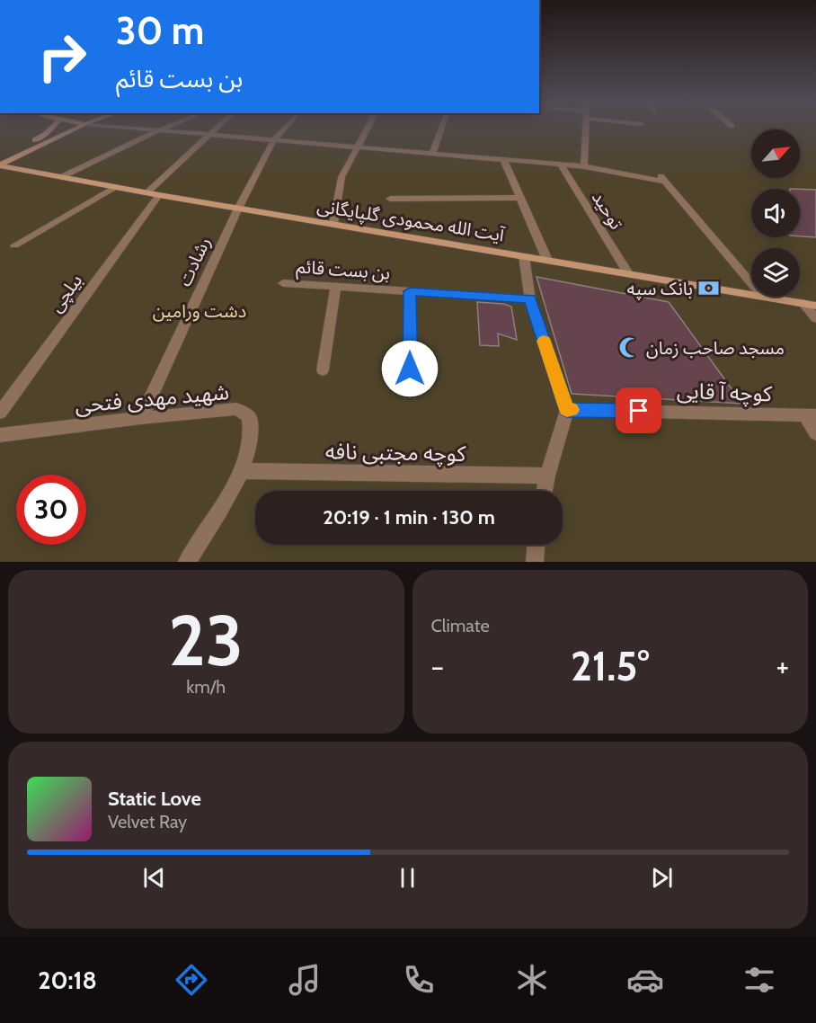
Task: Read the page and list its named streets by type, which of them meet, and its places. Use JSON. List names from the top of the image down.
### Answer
{
  "streets": {
    "main road": ["آیت الله محمودی گلپایگانی"],
    "street": [
      "توحید",
      "رشادت",
      "بن بست قائم",
      "بیلچی",
      "کوچه آ قایی",
      "شهید مهدی فتحی",
      "کوچه مجتبی نافه"
    ]
  },
  "crossings": [
    ["توحید", "آیت الله محمودی گلپایگانی"],
    ["آیت الله محمودی گلپایگانی", "رشادت"],
    ["آیت الله محمودی گلپایگانی", "بیلچی"],
    ["رشادت", "شهید مهدی فتحی"],
    ["شهید مهدی فتحی", "کوچه مجتبی نافه"]
  ],
  "parks": ["دشت ورامین"],
  "places": {
    "bank": ["بانک سپه"],
    "mosque": ["مسجد صاحب زمان"]
  },
  "north": "top right",
  "page": {
    "turn": ["30 m", "بن بست قائم"],
    "limit": "30",
    "trip": "20:19 · 1 min · 130 m",
    "tile": [
      ["23", "km/h"],
      "Climate"
    ],
    "heat": ["−", "21.5°", "+"],
    "song": ["Static Love", "Velvet Ray"],
    "tabs": "20:18"
  }
}
